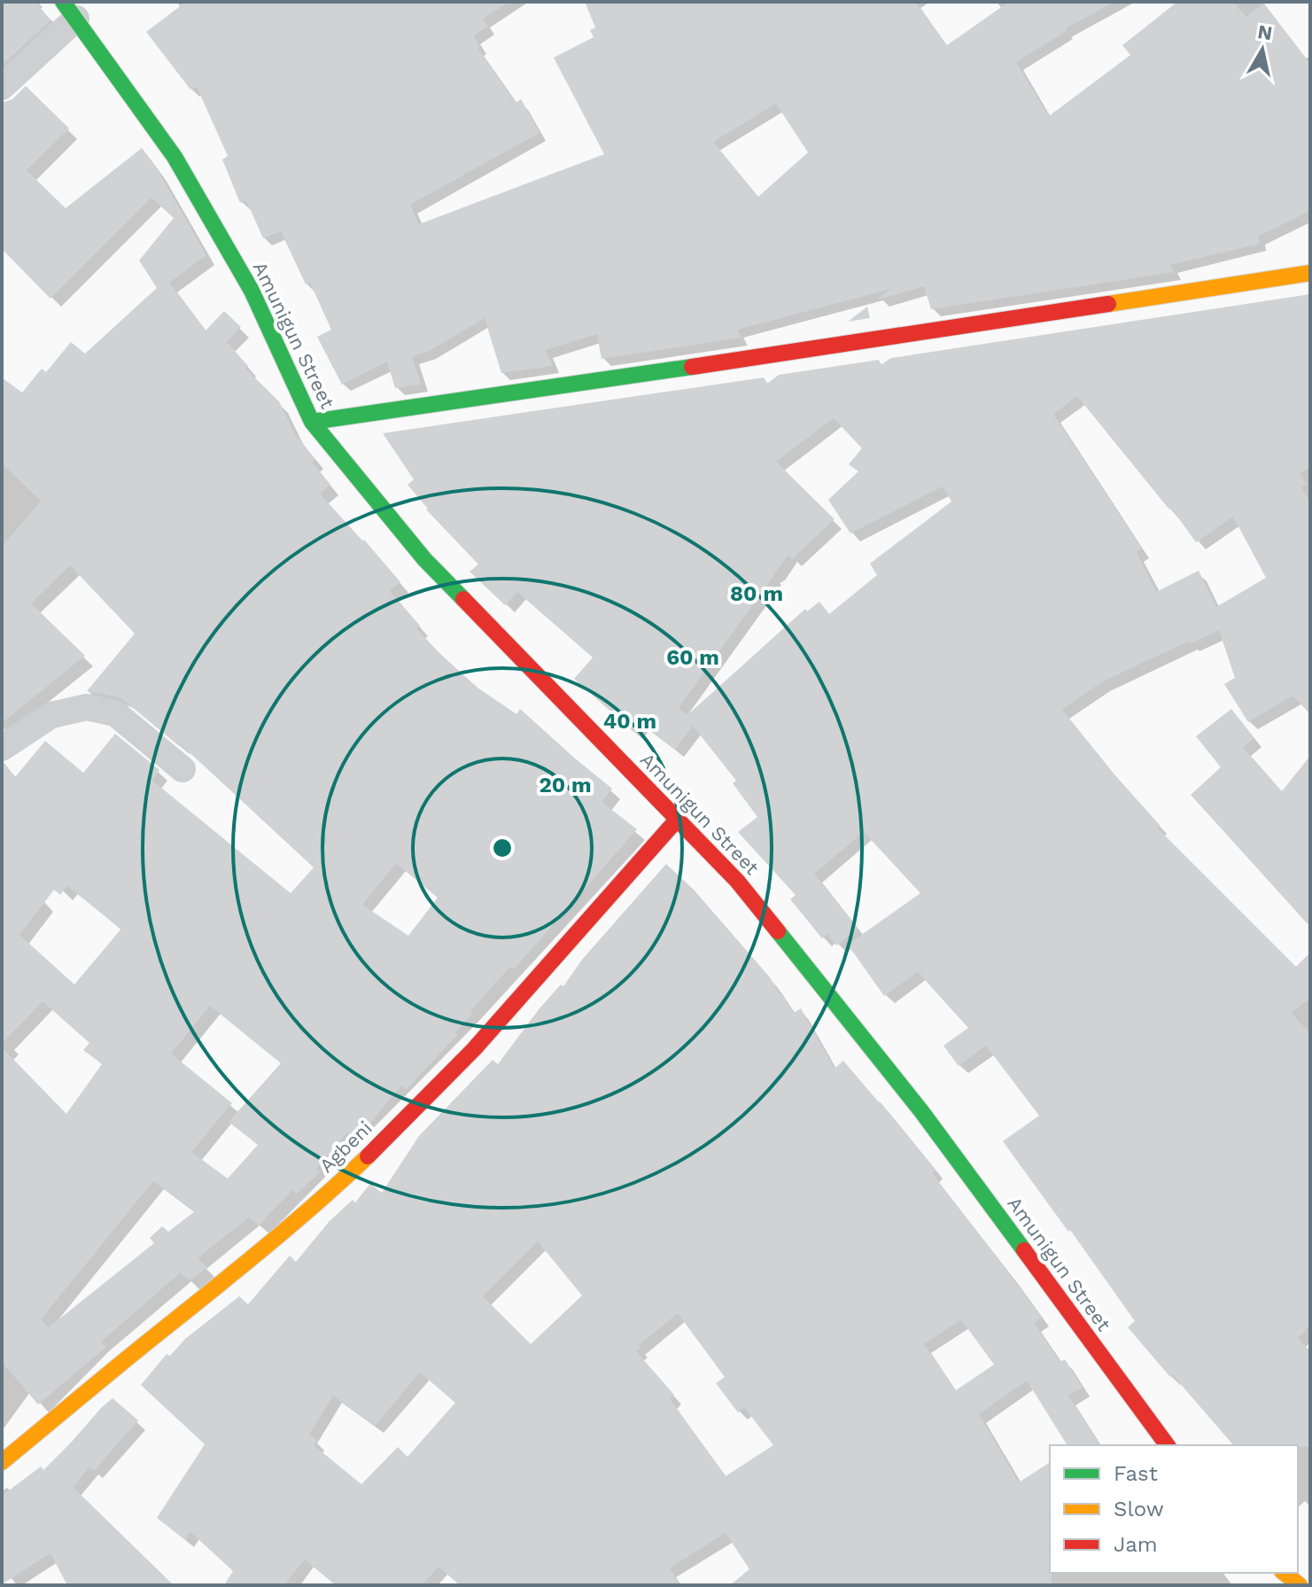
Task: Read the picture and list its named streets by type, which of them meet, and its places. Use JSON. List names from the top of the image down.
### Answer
{
  "streets": {
    "street": ["Amunigun Street", "Agbeni"]
  },
  "crossings": [
    ["Amunigun Street", "Agbeni"]
  ],
  "legend": ["Fast", "Slow", "Jam"],
  "north": "top",
  "rings": [
    "80 m",
    "60 m",
    "40 m",
    "20 m"
  ]
}
